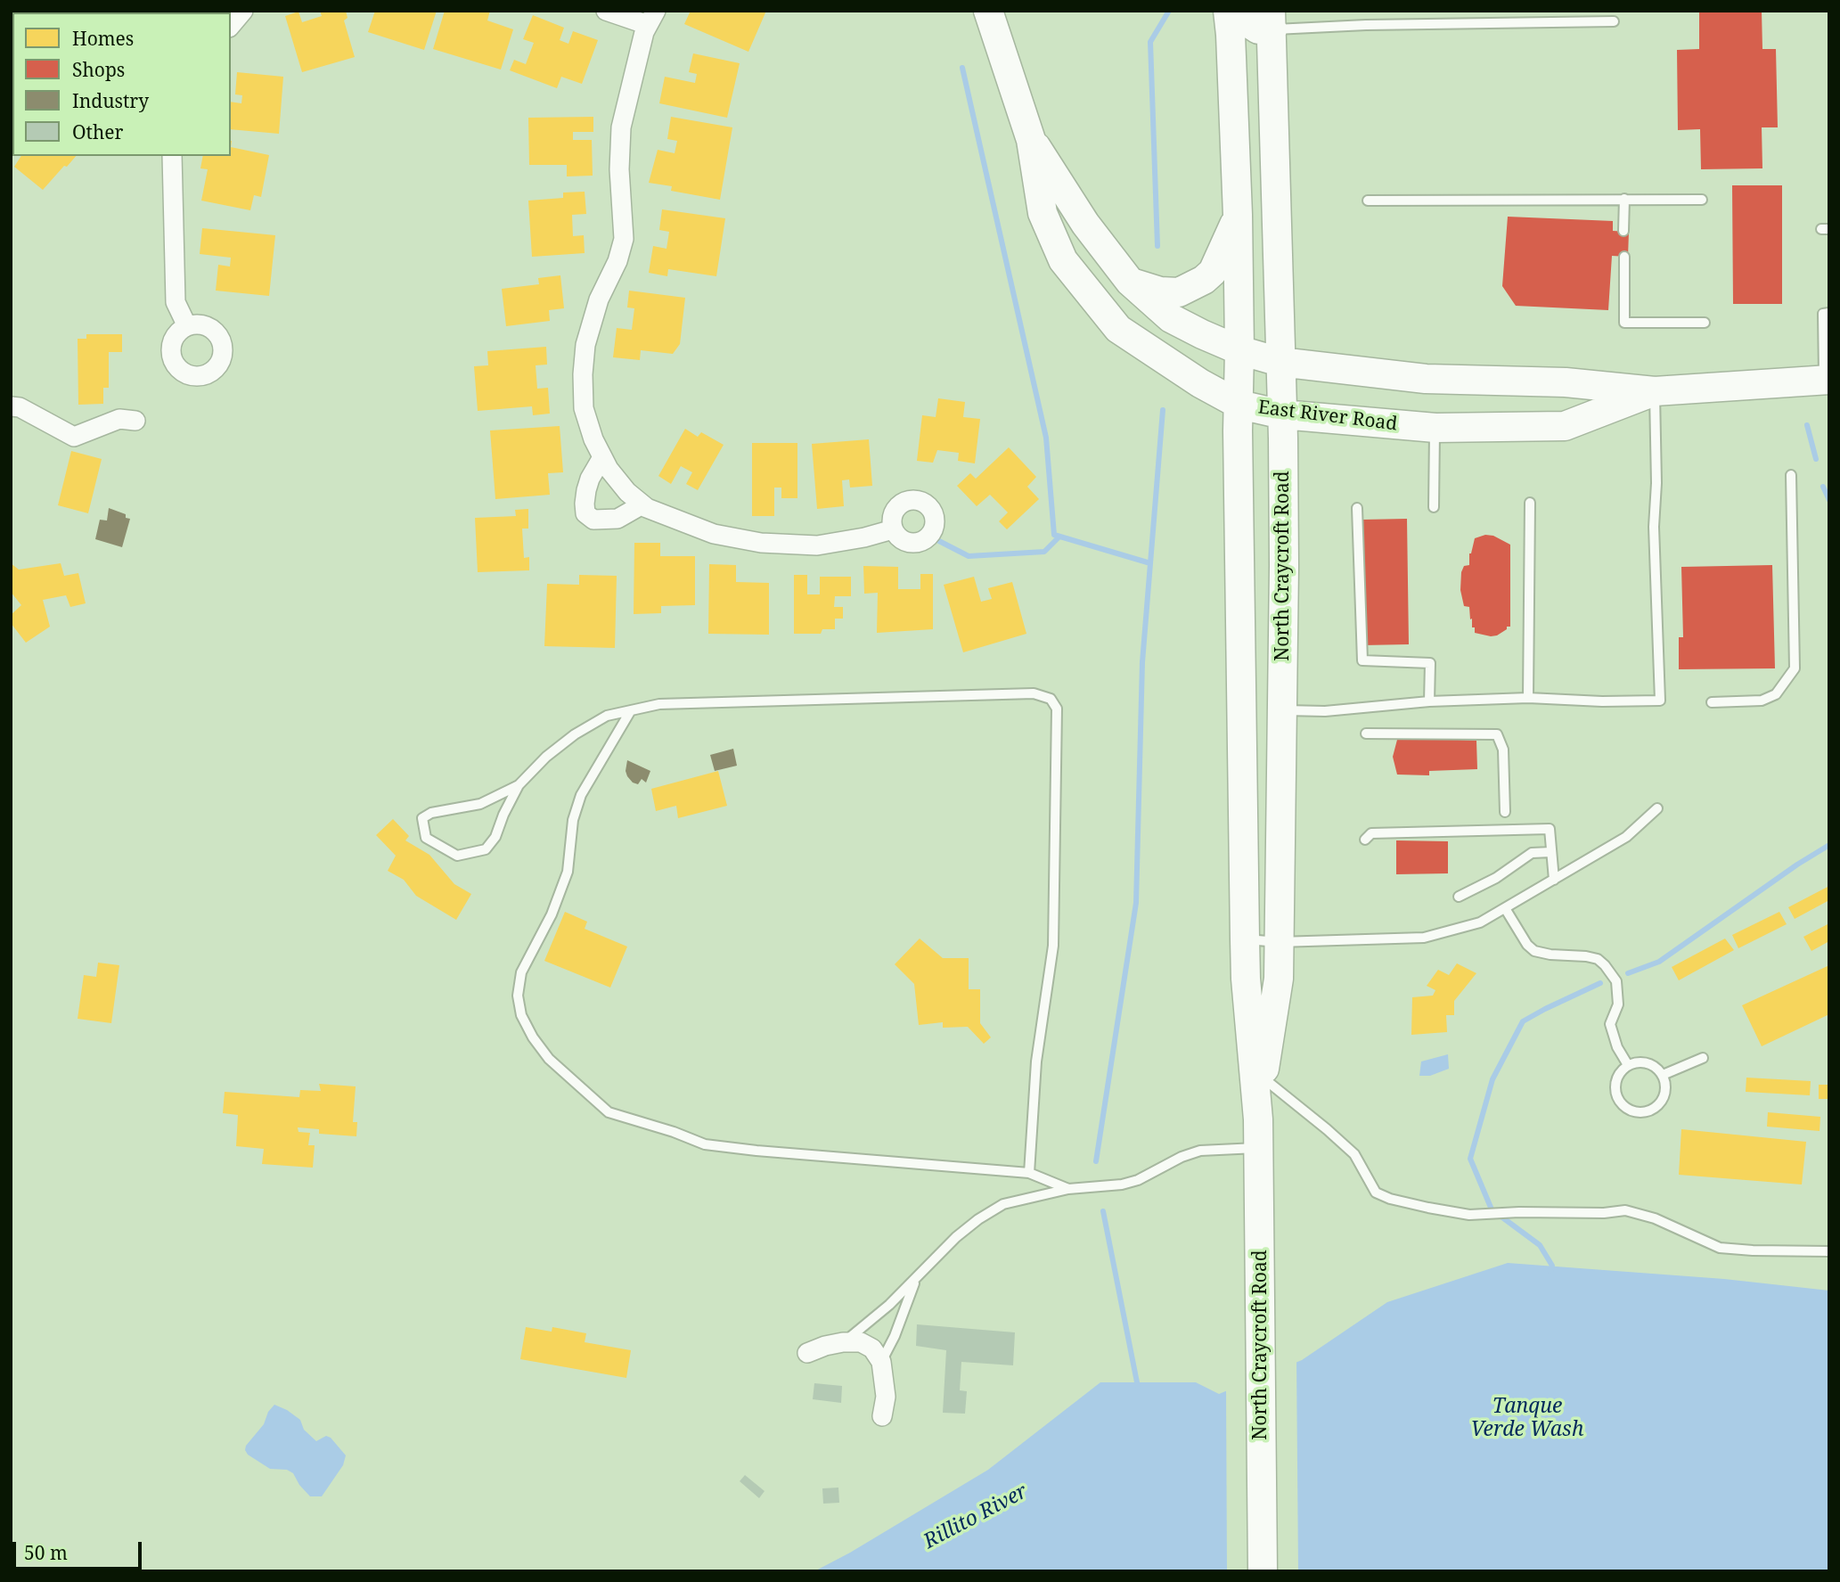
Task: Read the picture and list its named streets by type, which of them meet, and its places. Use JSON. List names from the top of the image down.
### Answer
{
  "streets": {
    "main road": ["East River Road", "North Craycroft Road"]
  },
  "crossings": [
    ["East River Road", "North Craycroft Road"]
  ],
  "water": ["Tanque Verde Wash", "Rillito River"],
  "legend": [
    "Homes",
    "Shops",
    "Industry",
    "Other"
  ],
  "scale_bar": "50 m"
}
